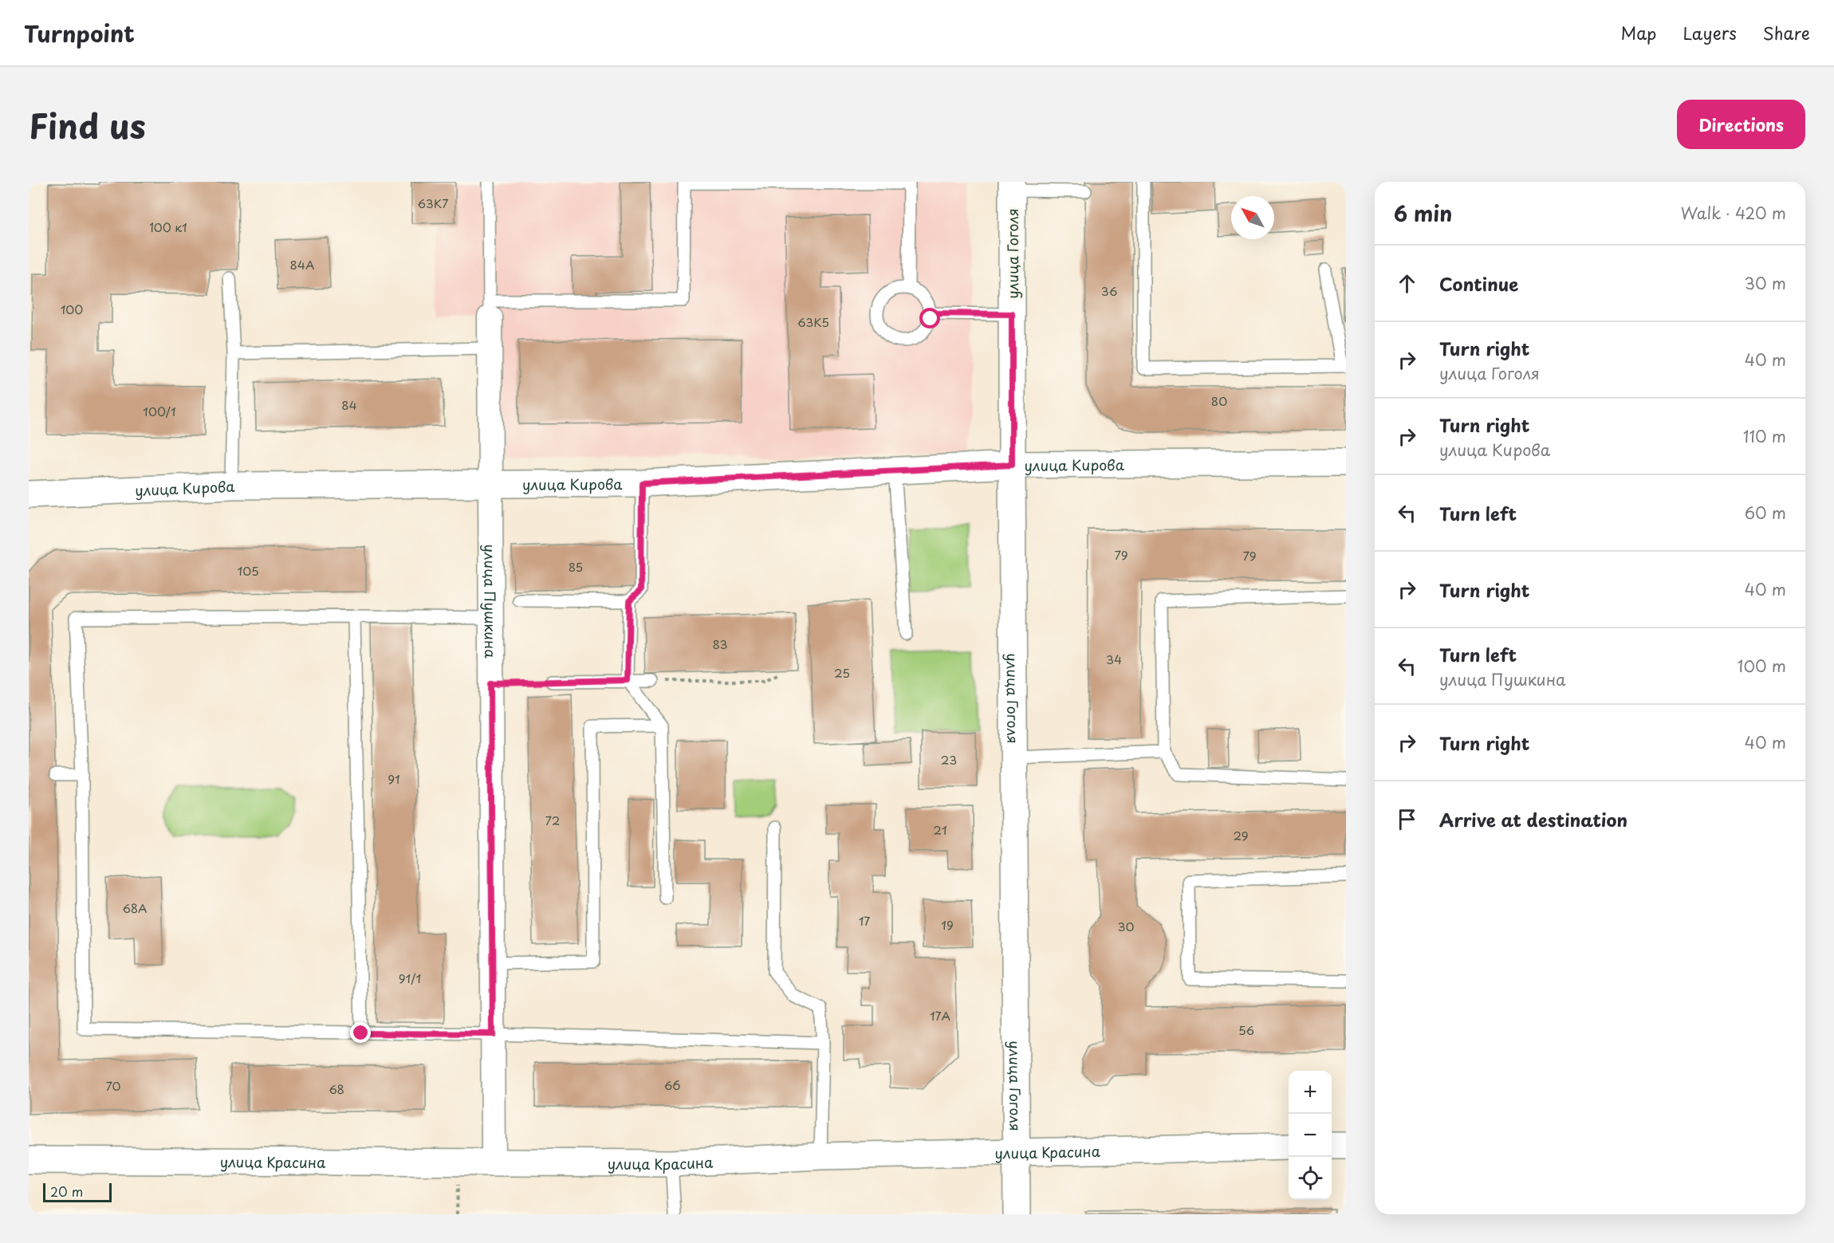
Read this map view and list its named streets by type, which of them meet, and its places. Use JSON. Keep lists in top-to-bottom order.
{
  "streets": {
    "main road": ["улица Гоголя", "улица Кирова", "улица Красина"],
    "street": ["улица Пушкина"]
  },
  "crossings": [
    ["улица Гоголя", "улица Кирова"],
    ["улица Гоголя", "улица Красина"],
    ["улица Кирова", "улица Пушкина"],
    ["улица Пушкина", "улица Красина"]
  ],
  "house_numbers": [
    "63К7",
    "100 к1",
    "84А",
    "36",
    "100",
    "63К5",
    "80",
    "84",
    "100/1",
    "79",
    "79",
    "85",
    "105",
    "83",
    "34",
    "25",
    "23",
    "91",
    "72",
    "21",
    "29",
    "68А",
    "17",
    "19",
    "30",
    "91/1",
    "17А",
    "56",
    "66",
    "70",
    "68"
  ],
  "scale_bar": "20 m",
  "north": "top left",
  "page": {
    "header": "Turnpoint",
    "nav": ["Map", "Layers", "Share"],
    "title": "Find us",
    "buttons": "Directions",
    "heading": ["6 min", "Walk · 420 m"],
    "list": [
      ["Continue", "30 m"],
      ["Turn right", "улица Гоголя", "40 m"],
      ["Turn right", "улица Кирова", "110 m"],
      ["Turn left", "60 m"],
      ["Turn right", "40 m"],
      ["Turn left", "улица Пушкина", "100 m"],
      ["Turn right", "40 m"],
      "Arrive at destination"
    ],
    "map_buttons": ["+", "−"],
    "scale": "20 m"
  }
}
